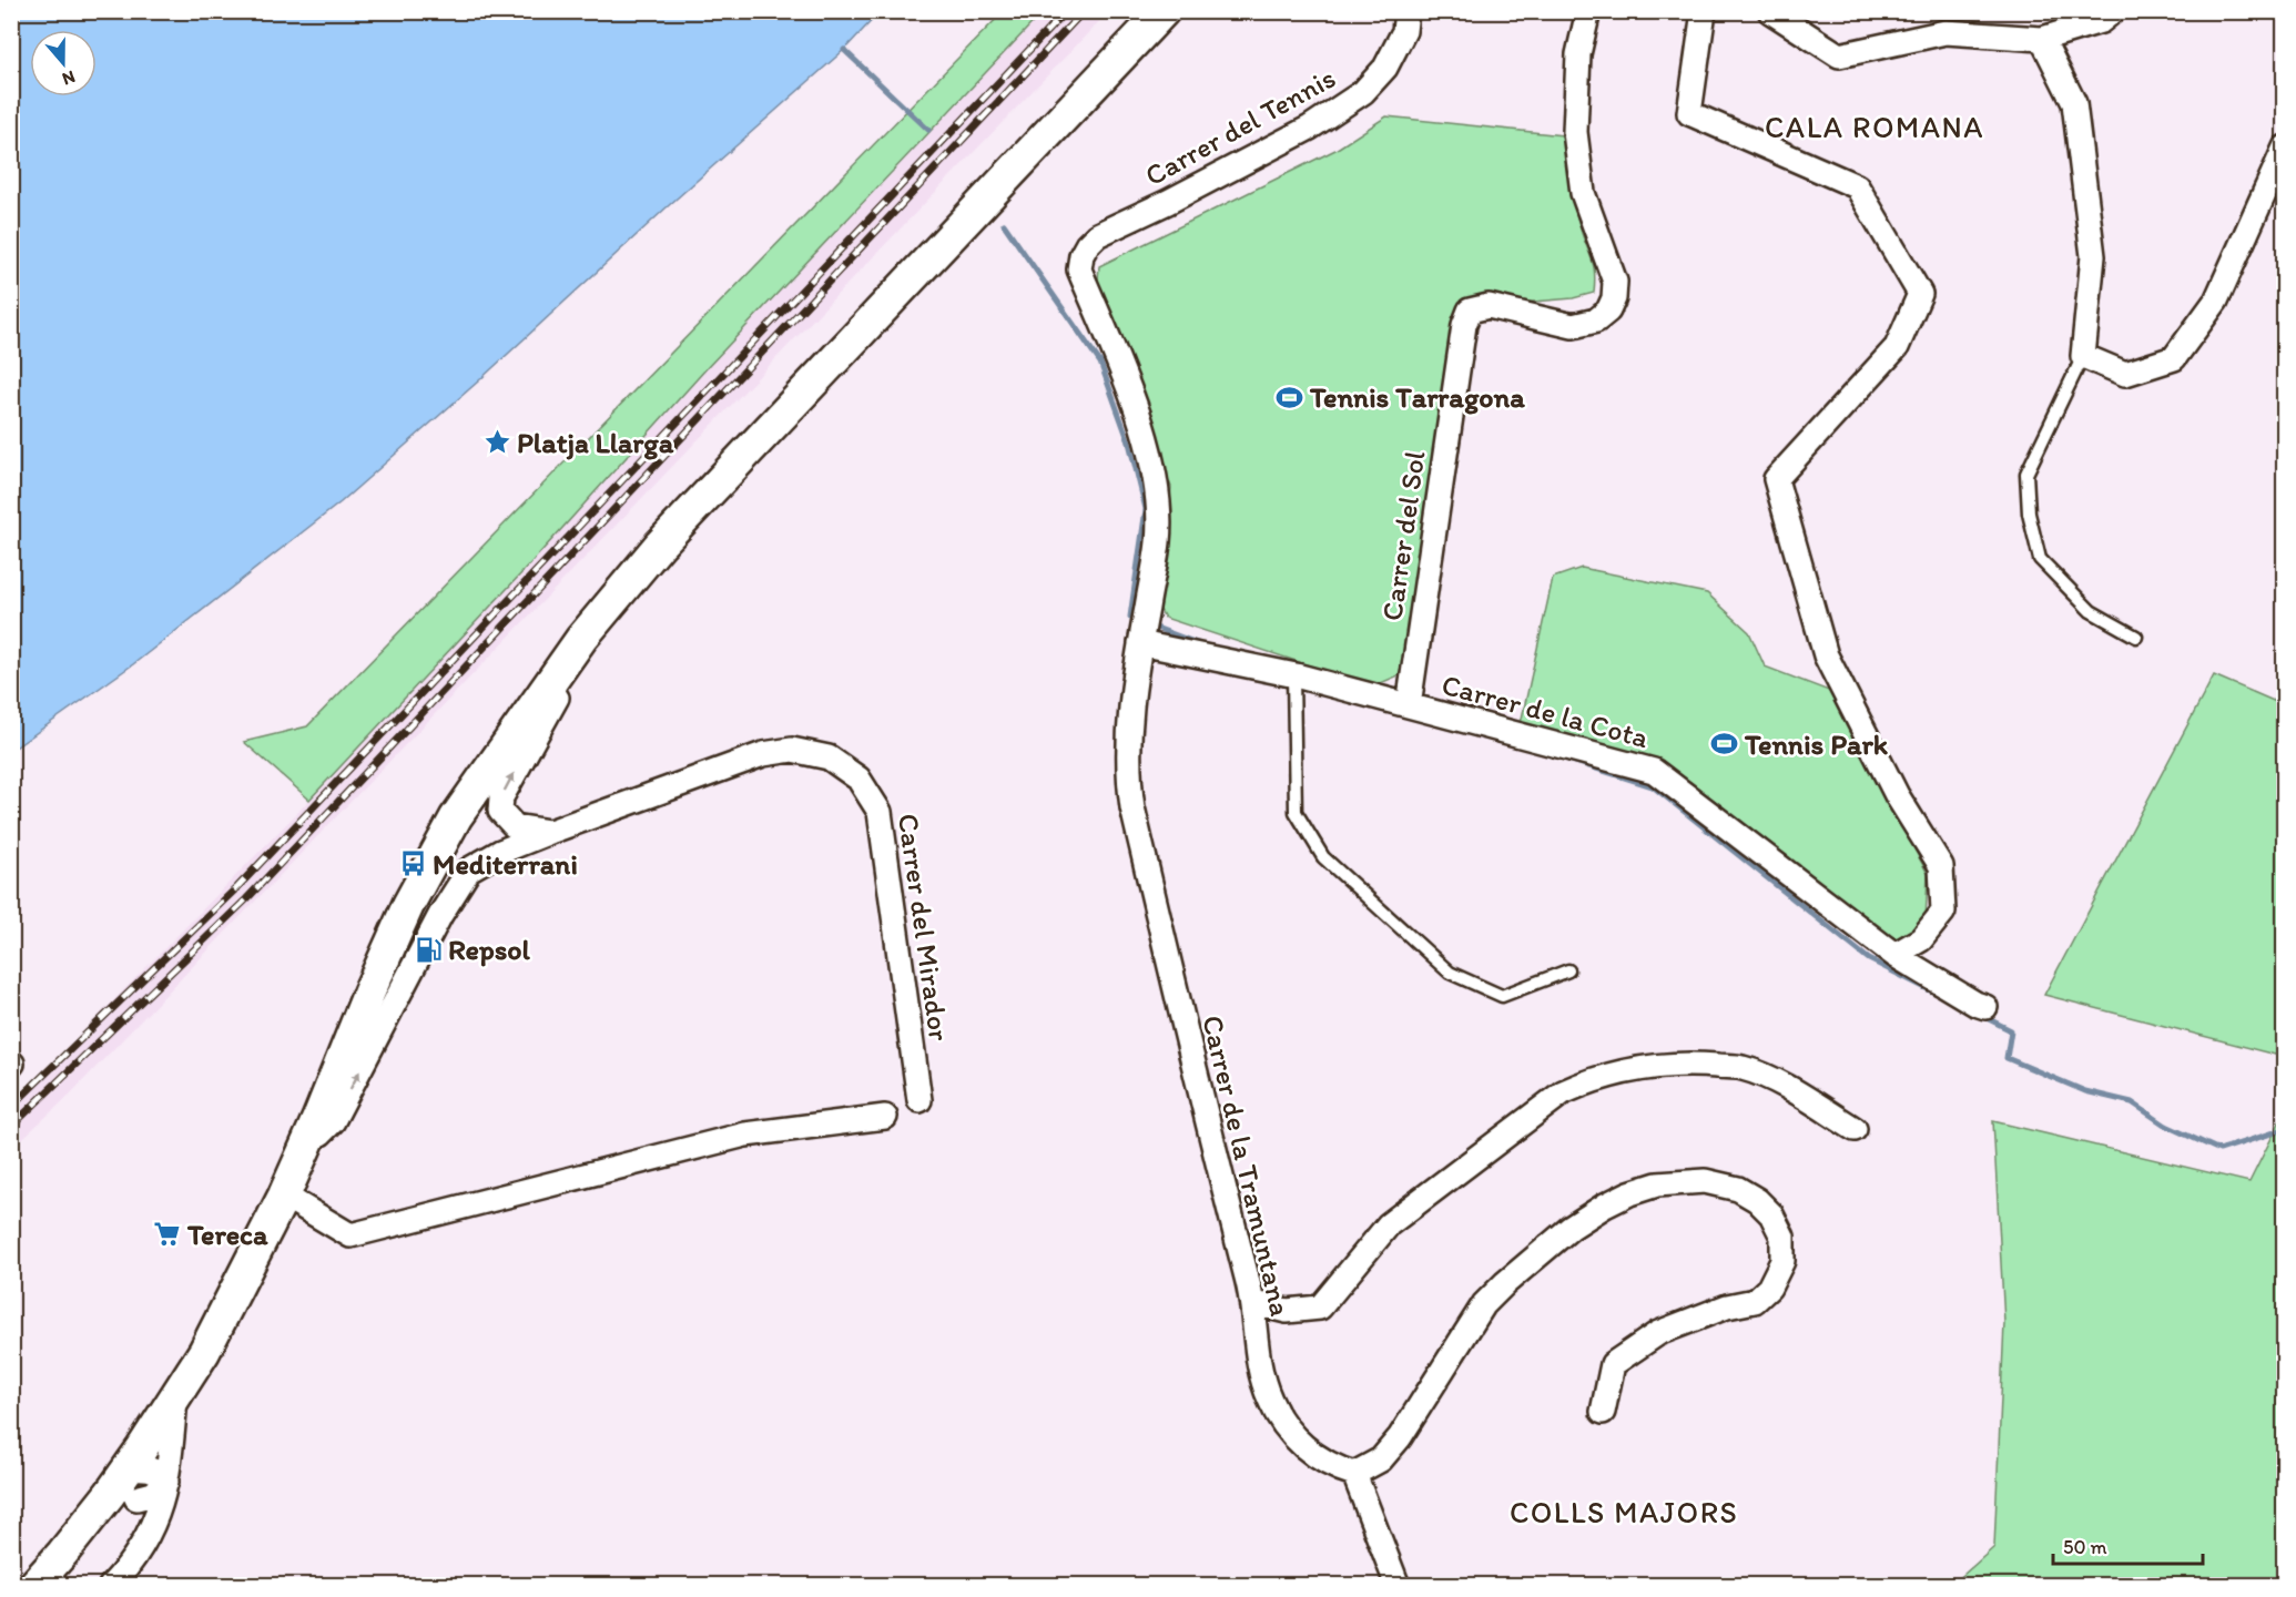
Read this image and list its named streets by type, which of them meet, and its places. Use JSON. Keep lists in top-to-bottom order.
{
  "streets": {
    "street": [
      "Carrer del Tennis",
      "Carrer del Sol",
      "Carrer de la Cota",
      "Carrer del Mirador",
      "Carrer de la Tramuntana"
    ]
  },
  "crossings": [
    ["Carrer del Tennis", "Carrer de la Tramuntana"],
    ["Carrer del Sol", "Carrer de la Cota"],
    ["Carrer de la Cota", "Carrer de la Tramuntana"]
  ],
  "districts": ["CALA ROMANA", "COLLS MAJORS"],
  "places": {
    "sports": ["Tennis Tarragona", "Tennis Park"],
    "place": ["Platja Llarga"],
    "bus stop": ["Mediterrani"],
    "fuel station": ["Repsol"],
    "supermarket": ["Tereca"]
  },
  "scale_bar": "50 m",
  "north": "bottom"
}
